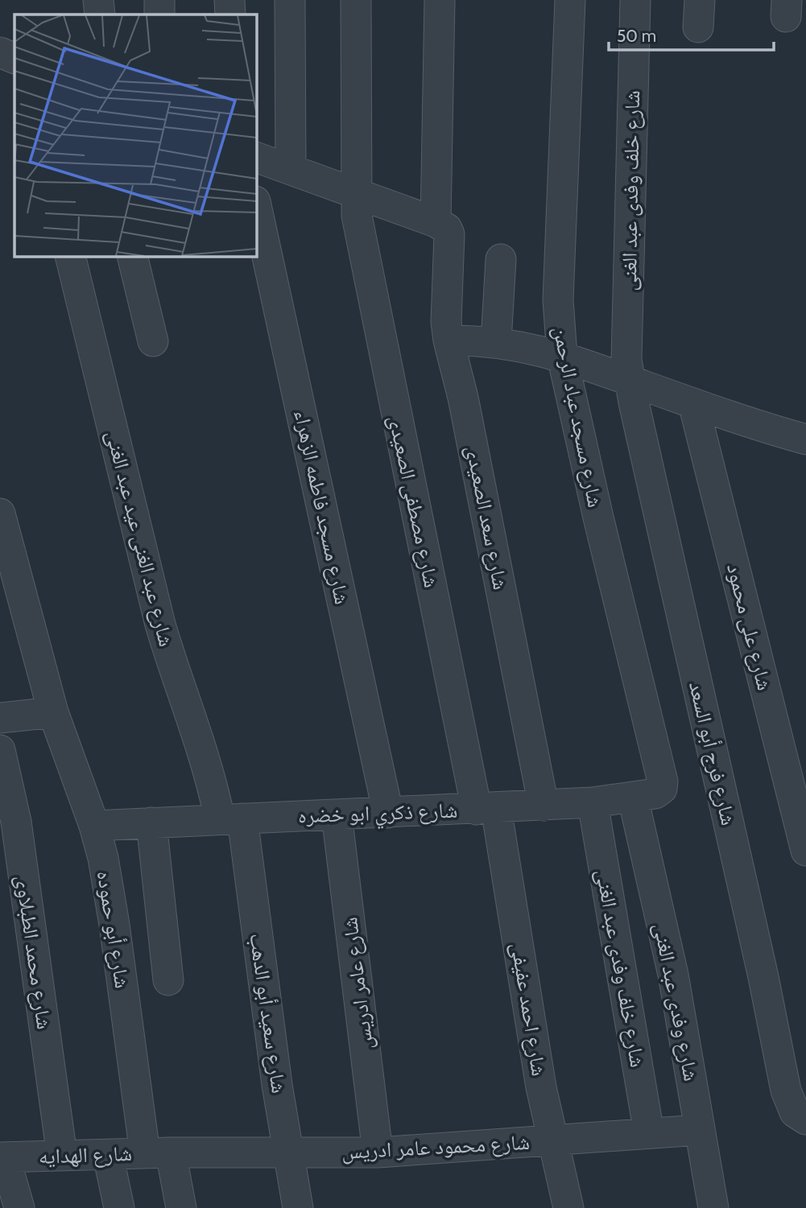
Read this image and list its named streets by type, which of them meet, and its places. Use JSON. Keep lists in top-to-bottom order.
{
  "streets": {
    "street": [
      "شارع خلف وفدى عبد الغنى",
      "شارع مسجد عباد الرحمن",
      "شارع مصطفى الصعيدى",
      "شارع مسجد فاطمه الزهراء",
      "شارع سعد الصعيدى",
      "شارع عبد الغنى عيد عبد الغنى",
      "شارع على محمود",
      "شارع فرج أبو السعد",
      "شارع ذكري ابو خضره",
      "شارع أبو حموده",
      "شارع محمد الطبلاوى",
      "شارع عامر ادريس",
      "شارع وفدى عبد الغنى",
      "شارع احمد عفيفى",
      "شارع سعيد أبو الدهب",
      "شارع محمود عامر ادريس",
      "شارع الهدايه"
    ]
  },
  "crossings": [
    ["شارع خلف وفدى عبد الغنى", "شارع فرج أبو السعد"],
    ["شارع خلف وفدى عبد الغنى", "شارع ذكري ابو خضره"],
    ["شارع خلف وفدى عبد الغنى", "شارع محمود عامر ادريس"],
    ["شارع مسجد عباد الرحمن", "شارع ذكري ابو خضره"],
    ["شارع مسجد عباد الرحمن", "شارع وفدى عبد الغنى"],
    ["شارع مصطفى الصعيدى", "شارع ذكري ابو خضره"],
    ["شارع مصطفى الصعيدى", "شارع احمد عفيفى"],
    ["شارع مسجد فاطمه الزهراء", "شارع ذكري ابو خضره"],
    ["شارع سعد الصعيدى", "شارع ذكري ابو خضره"],
    ["شارع عبد الغنى عيد عبد الغنى", "شارع ذكري ابو خضره"],
    ["شارع عبد الغنى عيد عبد الغنى", "شارع سعيد أبو الدهب"],
    ["شارع ذكري ابو خضره", "شارع أبو حموده"],
    ["شارع ذكري ابو خضره", "شارع عامر ادريس"],
    ["شارع ذكري ابو خضره", "شارع وفدى عبد الغنى"],
    ["شارع ذكري ابو خضره", "شارع احمد عفيفى"],
    ["شارع ذكري ابو خضره", "شارع سعيد أبو الدهب"],
    ["شارع أبو حموده", "شارع محمود عامر ادريس"],
    ["شارع أبو حموده", "شارع الهدايه"],
    ["شارع محمد الطبلاوى", "شارع الهدايه"],
    ["شارع عامر ادريس", "شارع محمود عامر ادريس"],
    ["شارع وفدى عبد الغنى", "شارع محمود عامر ادريس"],
    ["شارع احمد عفيفى", "شارع محمود عامر ادريس"],
    ["شارع سعيد أبو الدهب", "شارع محمود عامر ادريس"],
    ["شارع محمود عامر ادريس", "شارع الهدايه"]
  ],
  "scale_bar": "50 m"
}
